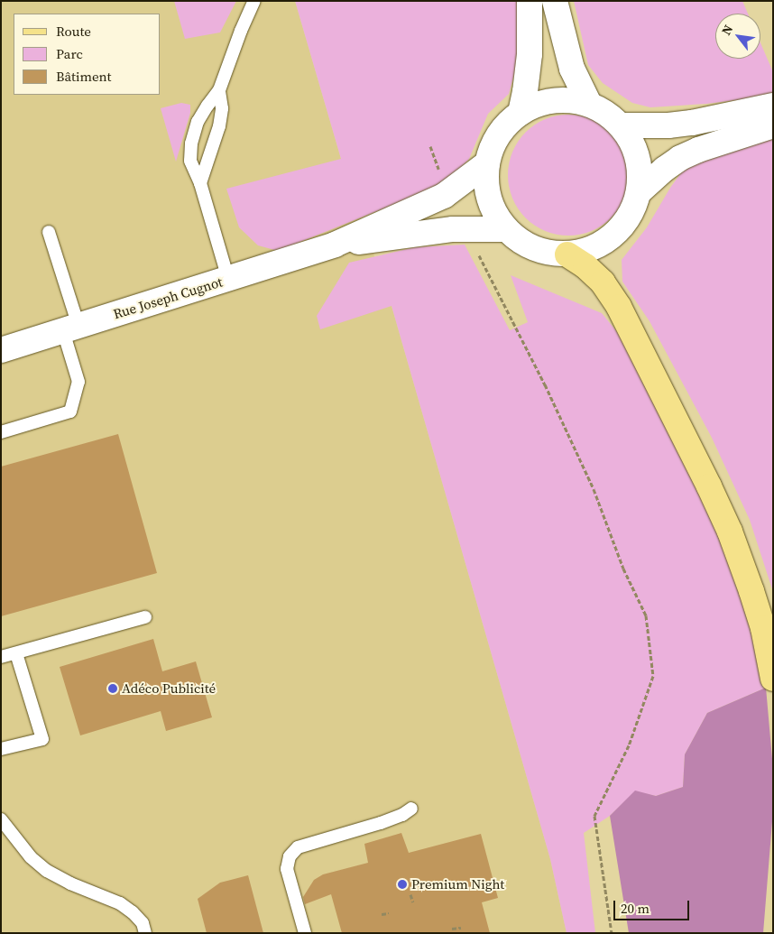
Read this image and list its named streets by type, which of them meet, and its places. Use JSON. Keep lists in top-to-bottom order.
{
  "streets": {
    "main road": ["Rue Joseph Cugnot"]
  },
  "places": ["Adéco Publicité", "Premium Night"],
  "legend": ["Route", "Parc", "Bâtiment"],
  "scale_bar": "20 m",
  "north": "top left"
}
